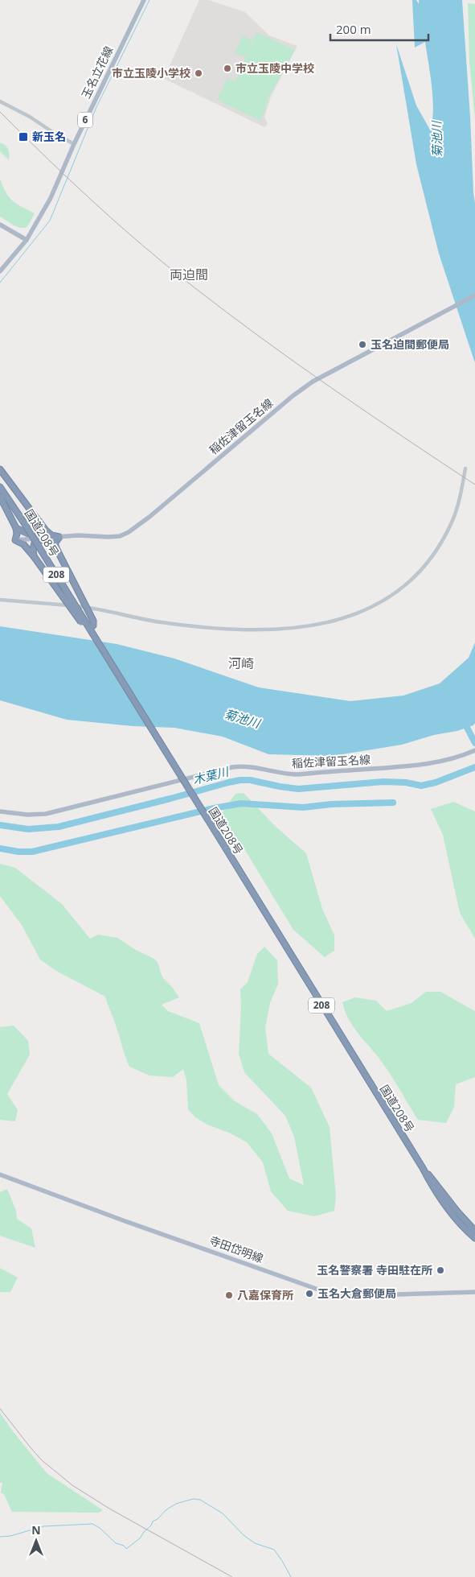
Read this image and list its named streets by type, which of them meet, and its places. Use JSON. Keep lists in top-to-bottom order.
{
  "streets": {
    "highway": ["国道208号", "208"],
    "main road": [
      "玉名立花線",
      "6",
      "稲佐津留玉名線",
      "寺田岱明線"
    ]
  },
  "districts": ["両迫間", "河崎"],
  "water": ["菊池川", "木葉川"],
  "places": {
    "other": [
      "市立玉陵中学校",
      "市立玉陵小学校",
      "玉名迫間郵便局",
      "玉名警察署 寺田駐在所",
      "玉名大倉郵便局",
      "八嘉保育所"
    ],
    "transit": ["新玉名"]
  },
  "scale_bar": "200 m",
  "north": "top"
}
